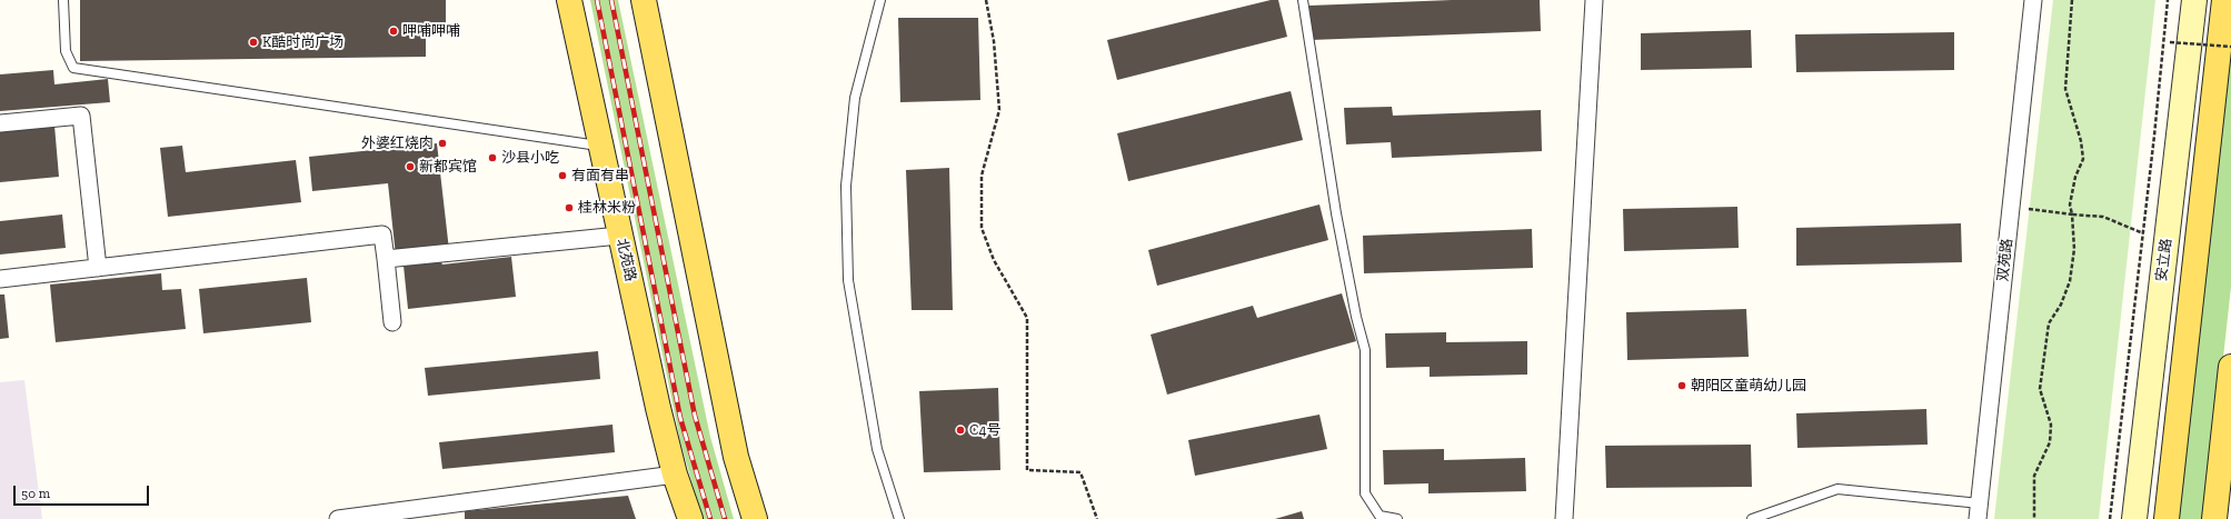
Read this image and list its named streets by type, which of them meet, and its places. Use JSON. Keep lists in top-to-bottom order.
{
  "streets": {
    "main road": ["北苑路"],
    "street": ["双苑路", "安立路"]
  },
  "places": [
    "呷哺呷哺",
    "K酷时尚广场",
    "外婆红烧肉",
    "沙县小吃",
    "新都宾馆",
    "有面有串",
    "桂林米粉",
    "朝阳区童萌幼儿园",
    "C4号"
  ],
  "scale_bar": "50 m"
}
